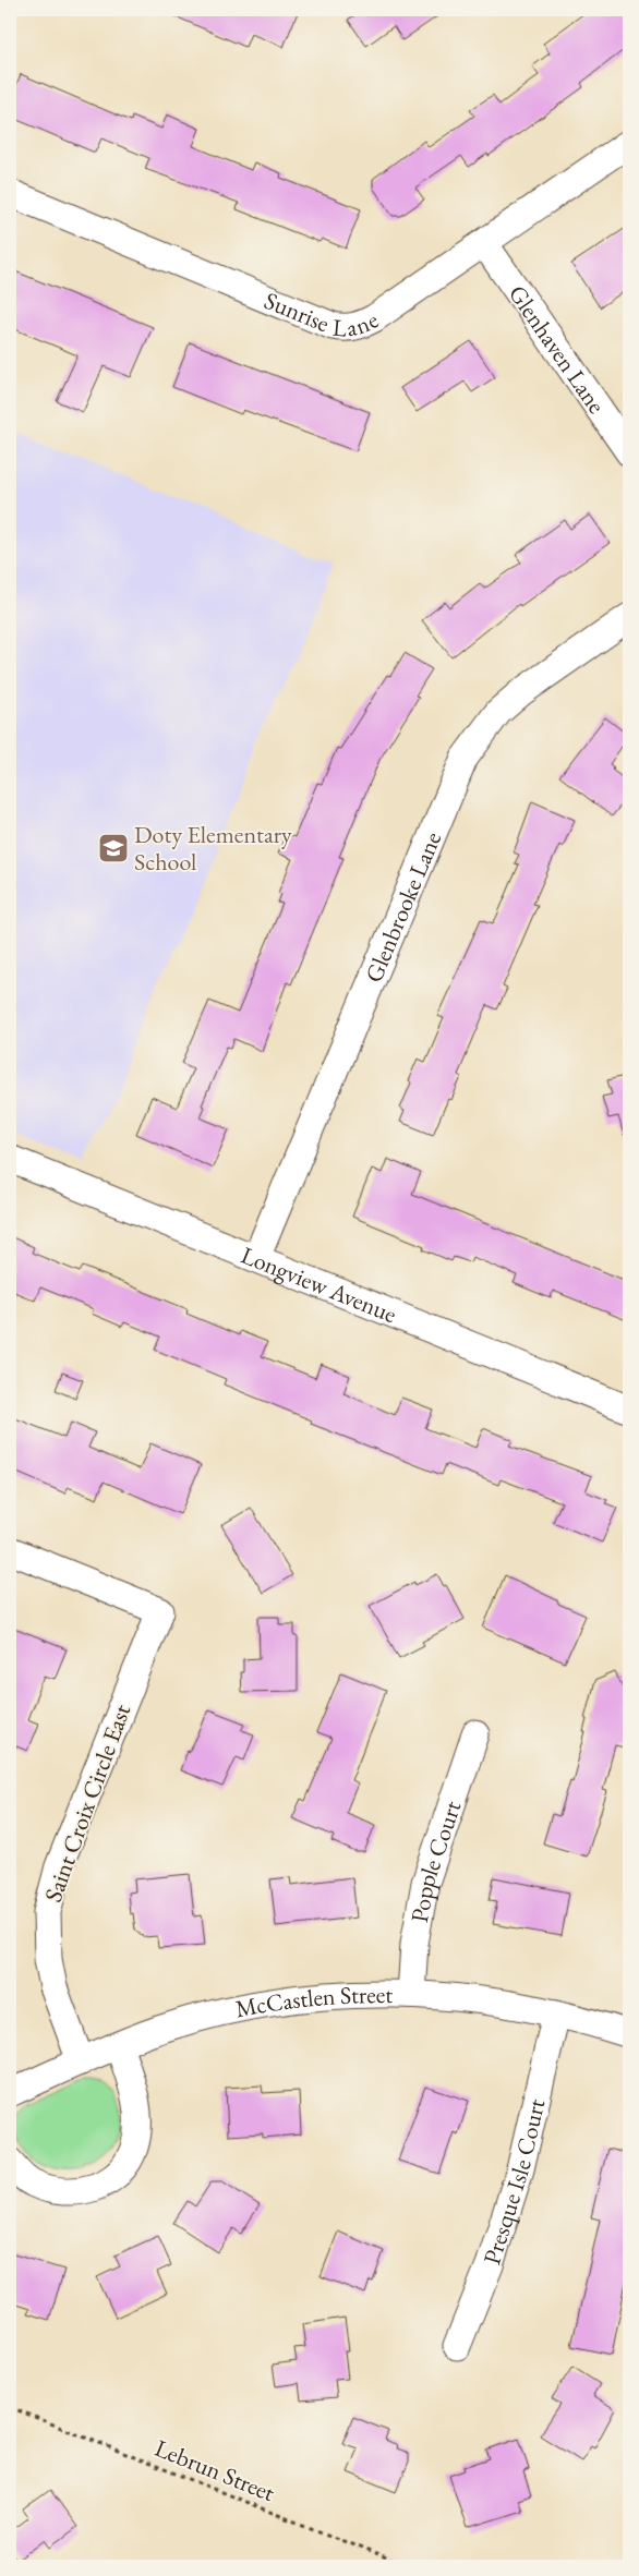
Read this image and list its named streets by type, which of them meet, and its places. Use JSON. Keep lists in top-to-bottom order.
{
  "streets": {
    "street": [
      "Sunrise Lane",
      "Glenhaven Lane",
      "Glenbrooke Lane",
      "Longview Avenue",
      "Saint Croix Circle East",
      "Popple Court",
      "McCastlen Street",
      "Presque Isle Court"
    ],
    "path": ["Lebrun Street"]
  },
  "crossings": [
    ["Sunrise Lane", "Glenhaven Lane"],
    ["Glenbrooke Lane", "Longview Avenue"],
    ["Saint Croix Circle East", "McCastlen Street"],
    ["Popple Court", "McCastlen Street"],
    ["McCastlen Street", "Presque Isle Court"]
  ],
  "places": {
    "school or university": ["Doty Elementary School"]
  }
}
